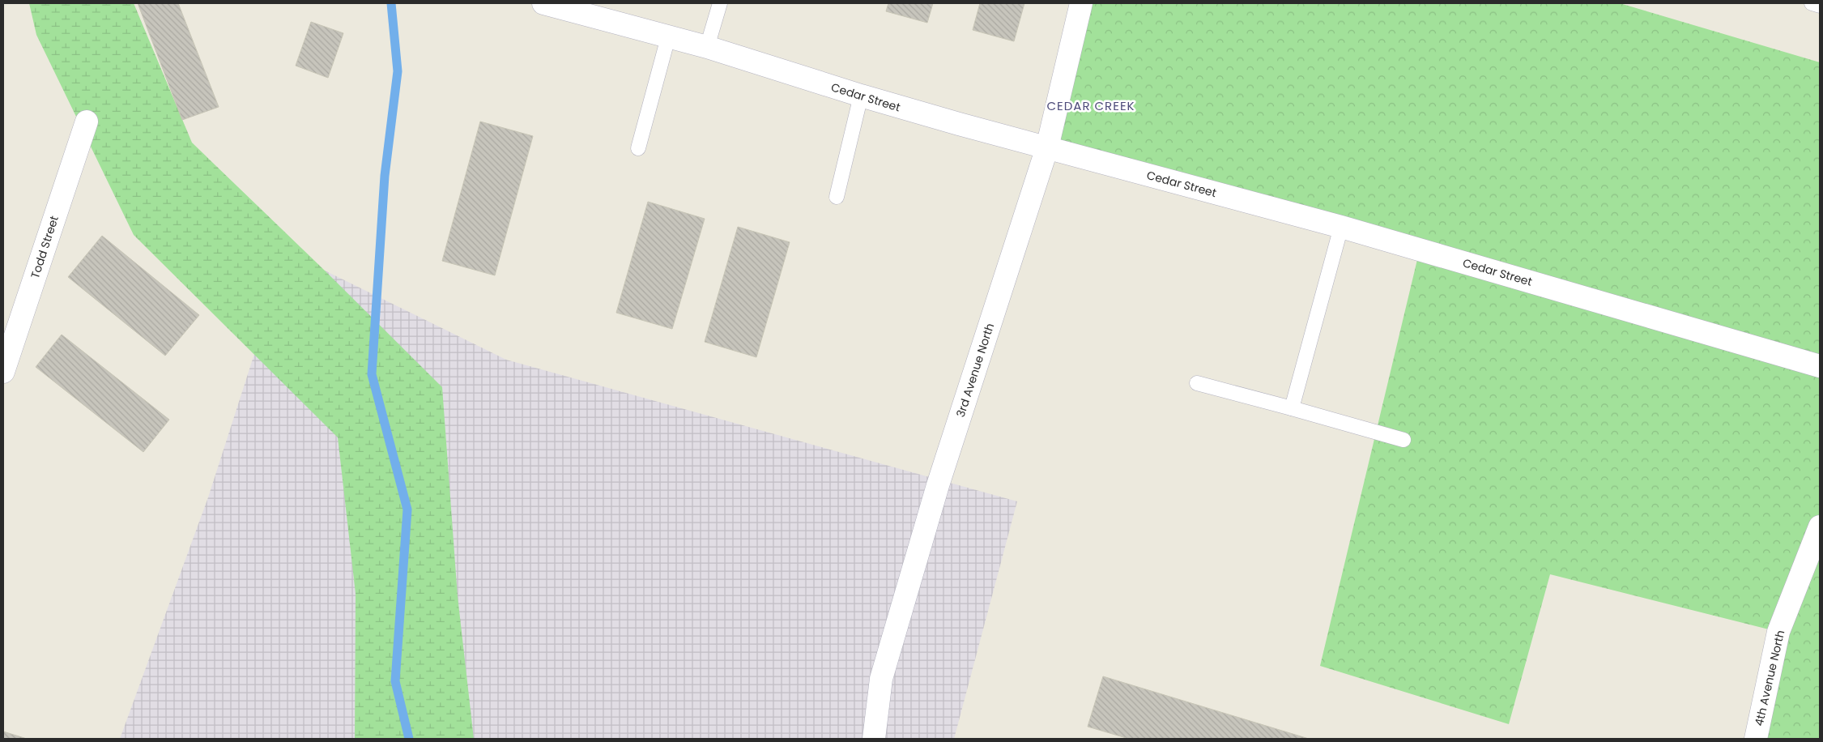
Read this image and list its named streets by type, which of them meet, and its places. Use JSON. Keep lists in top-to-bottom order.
{
  "streets": {
    "street": [
      "Cedar Street",
      "Todd Street",
      "3rd Avenue North",
      "4th Avenue North"
    ]
  },
  "crossings": [
    ["Cedar Street", "3rd Avenue North"]
  ],
  "districts": ["CEDAR CREEK"]
}
